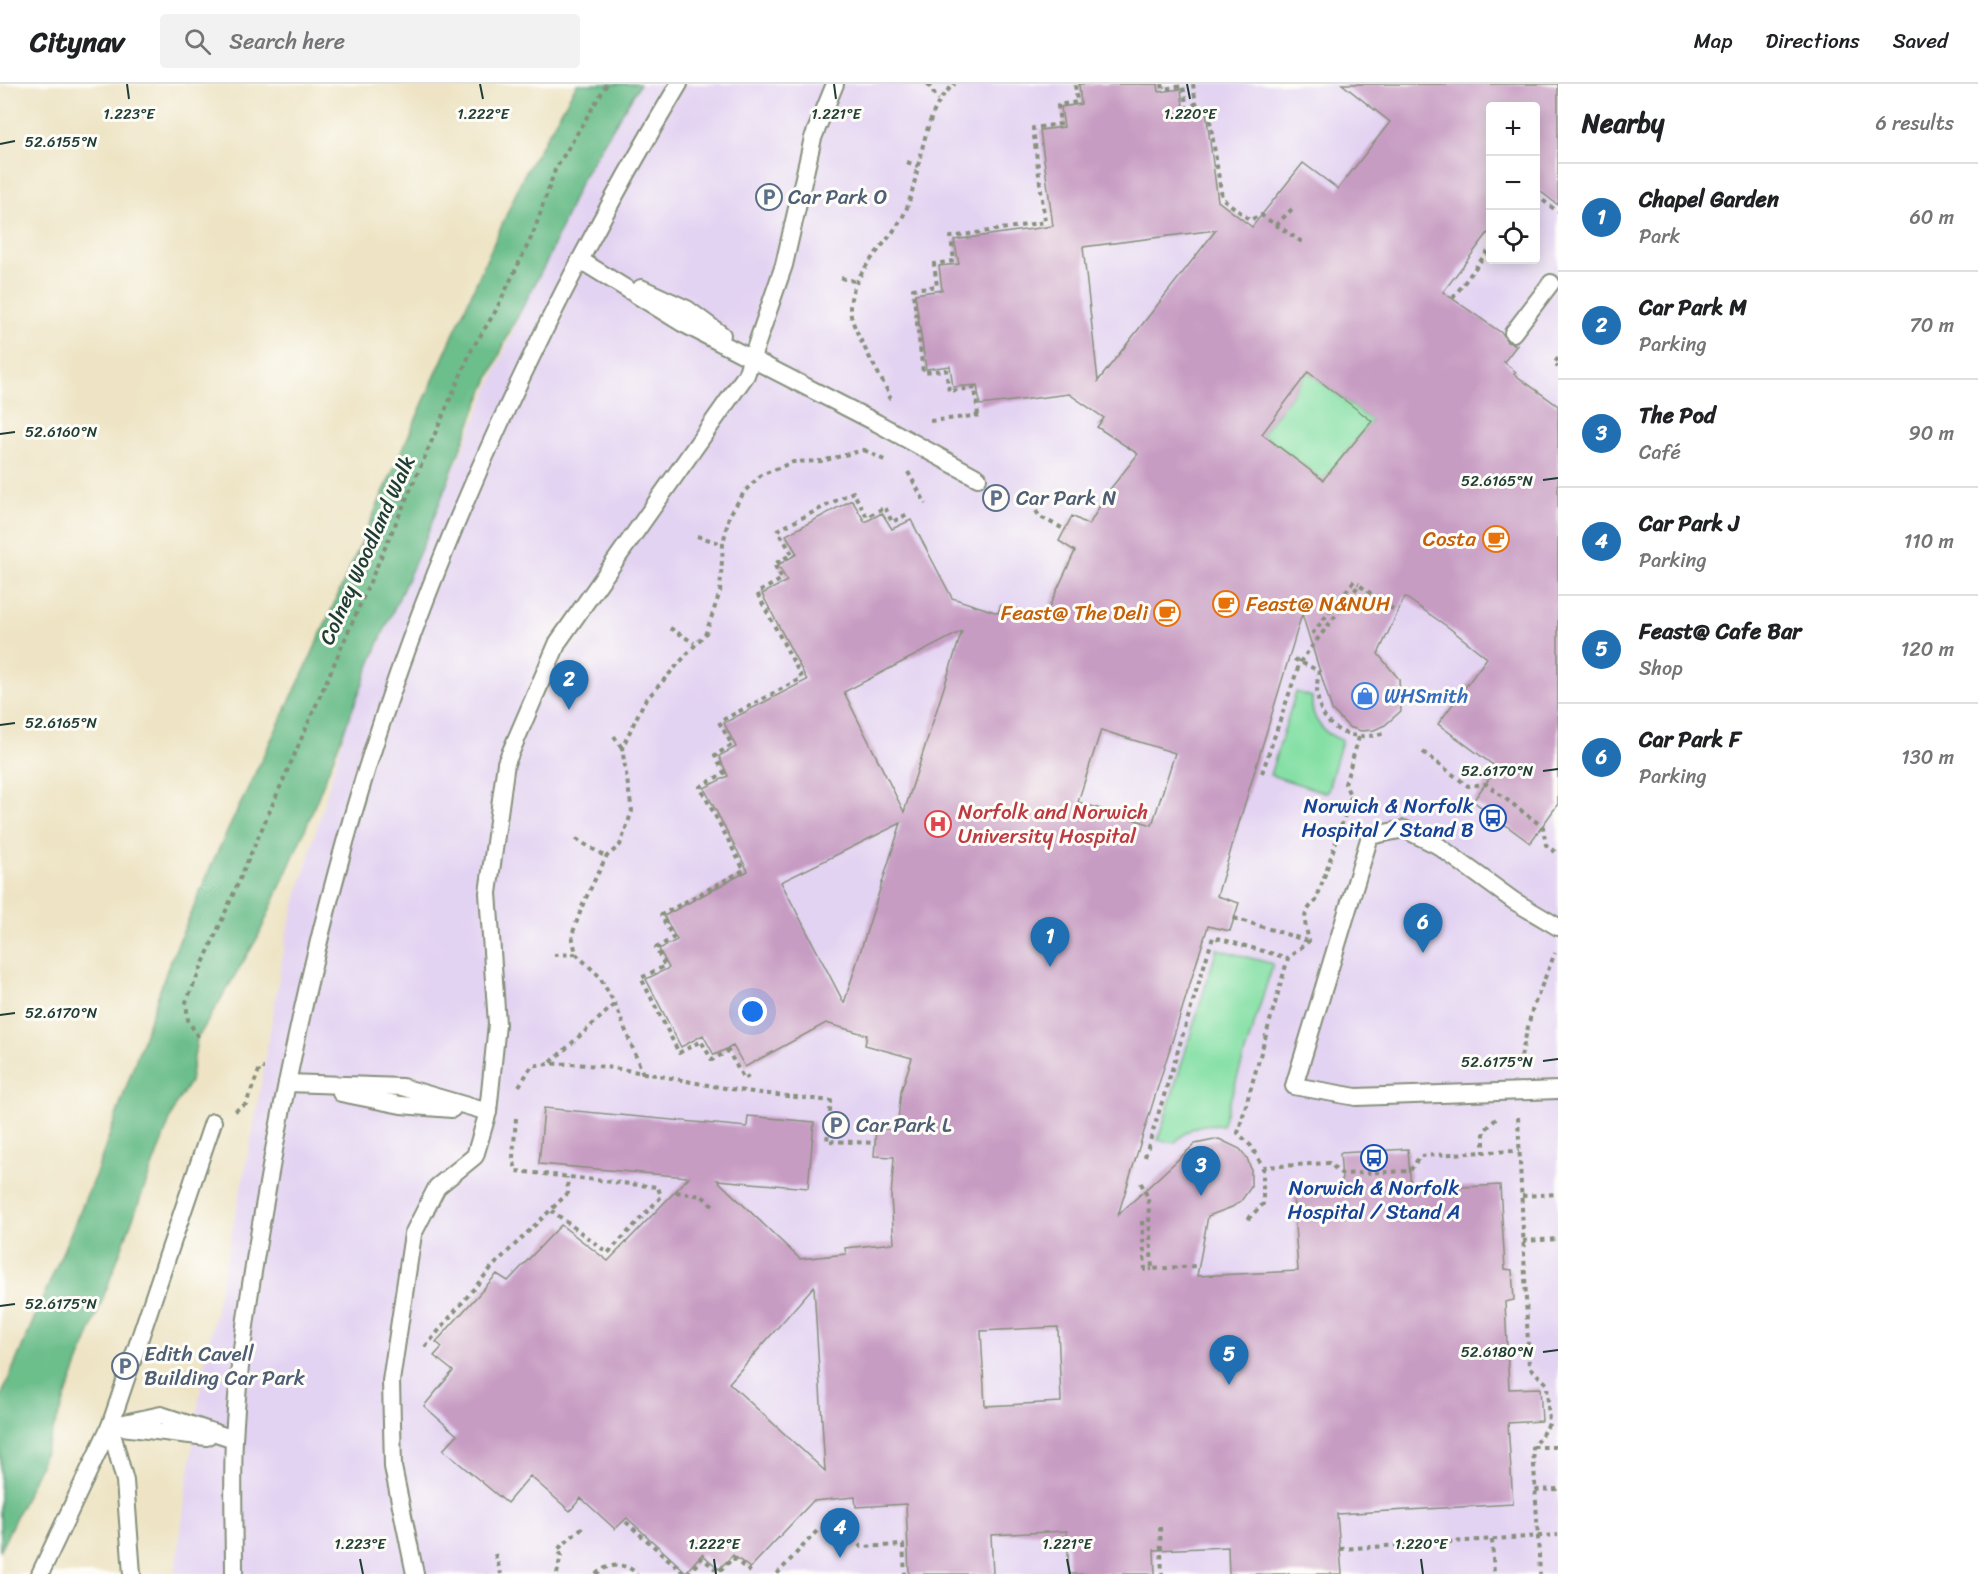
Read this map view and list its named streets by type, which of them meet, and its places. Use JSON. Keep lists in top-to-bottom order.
{
  "streets": {
    "path": ["Colney Woodland Walk"]
  },
  "places": {
    "parking": [
      "Car Park O",
      "Car Park N",
      "Car Park L",
      "Edith Cavell Building Car Park"
    ],
    "cafe": ["Costa", "Feast@ N&NUH", "Feast@ The Deli"],
    "shop": ["WHSmith"],
    "bus stop": ["Norwich & Norfolk Hospital / Stand B", "Norwich & Norfolk Hospital / Stand A"],
    "hospital": ["Norfolk and Norwich University Hospital"]
  },
  "page": {
    "header": "Citynav",
    "search": "Search here",
    "nav": ["Map", "Directions", "Saved"],
    "heading": ["Nearby", "6 results"],
    "map_buttons": ["+", "−"],
    "list": [
      {
        "mark": "1",
        "name": "Chapel Garden",
        "note": "Park",
        "value": "60 m"
      },
      {
        "mark": "2",
        "name": "Car Park M",
        "note": "Parking",
        "value": "70 m"
      },
      {
        "mark": "3",
        "name": "The Pod",
        "note": "Café",
        "value": "90 m"
      },
      {
        "mark": "4",
        "name": "Car Park J",
        "note": "Parking",
        "value": "110 m"
      },
      {
        "mark": "5",
        "name": "Feast@ Cafe Bar",
        "note": "Shop",
        "value": "120 m"
      },
      {
        "mark": "6",
        "name": "Car Park F",
        "note": "Parking",
        "value": "130 m"
      }
    ],
    "pins": [
      "2",
      "6",
      "1",
      "3",
      "5",
      "4"
    ]
  },
  "coordinates": [
    "1.223°E",
    "1.222°E",
    "1.221°E",
    "1.220°E",
    "52.6155°N",
    "52.6160°N",
    "52.6165°N",
    "52.6170°N",
    "52.6175°N",
    "52.6180°N"
  ]
}
